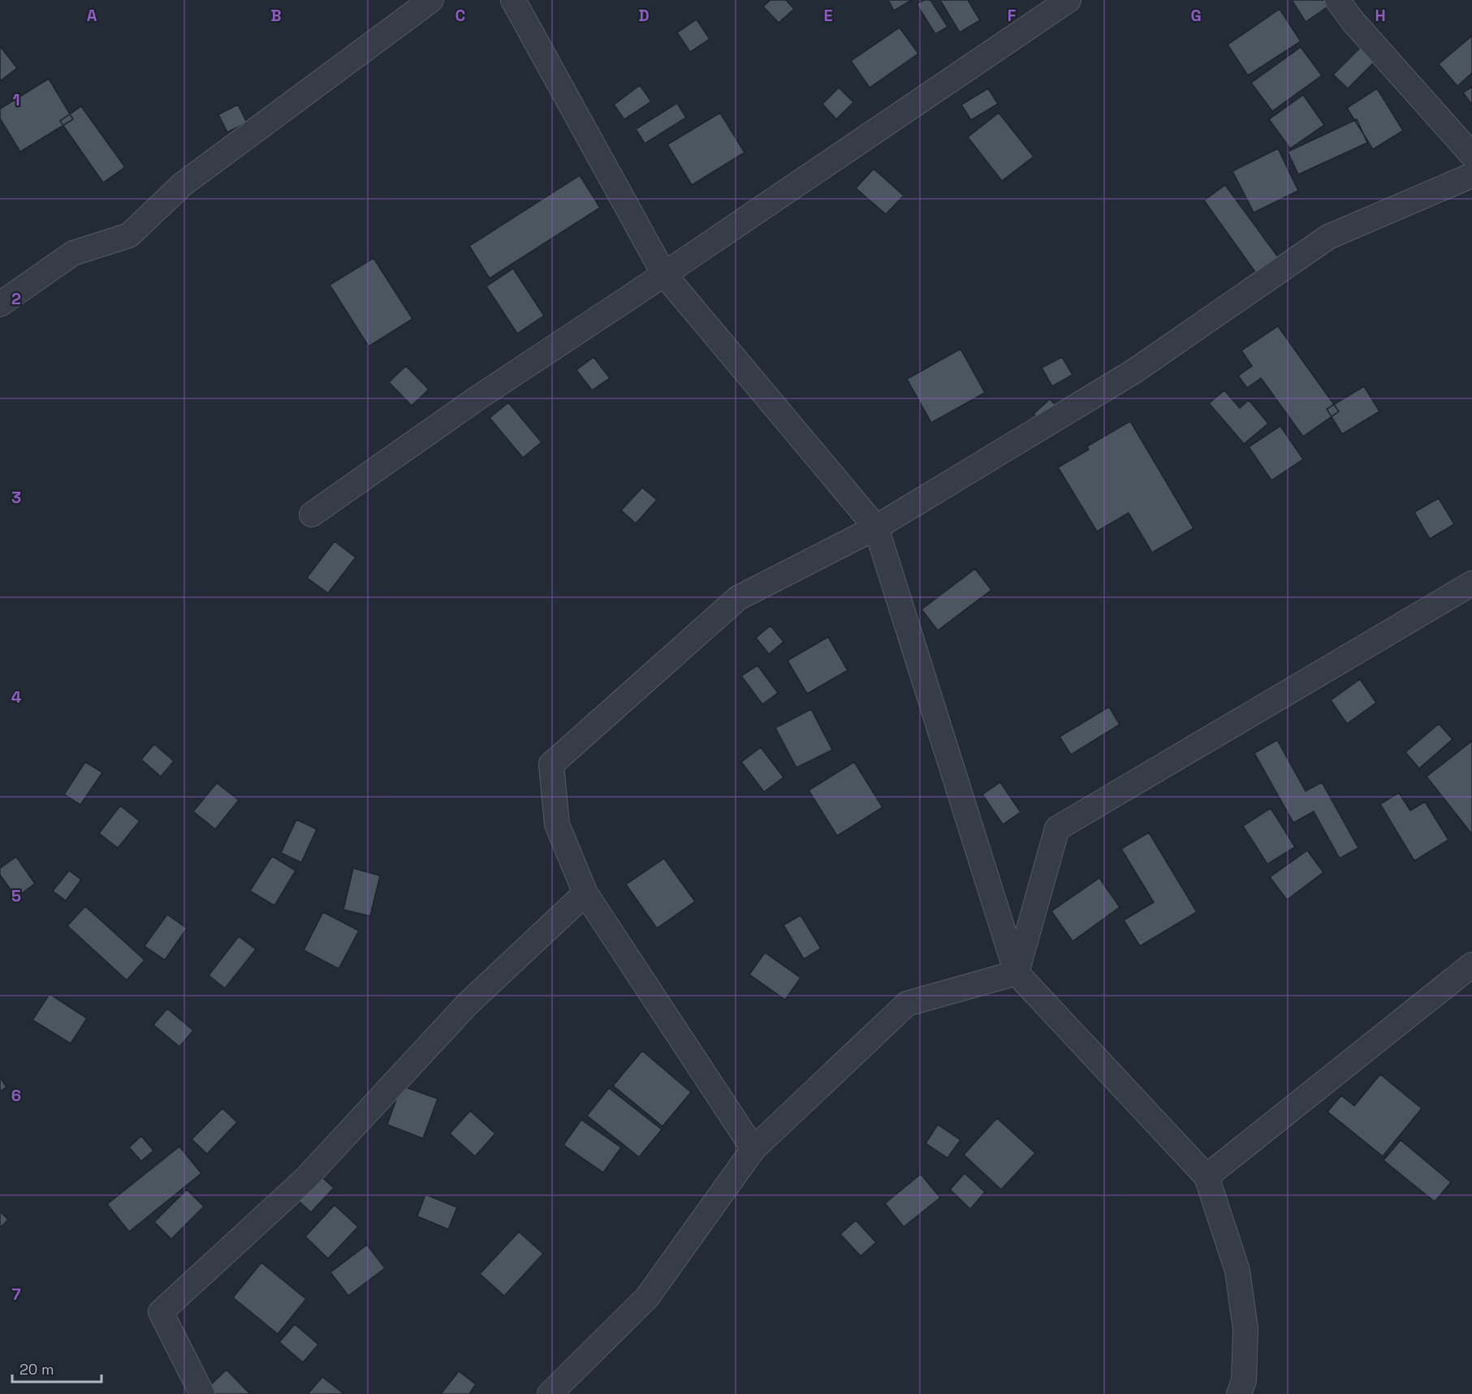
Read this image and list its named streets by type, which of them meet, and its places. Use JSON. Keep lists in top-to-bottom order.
{
  "scale_bar": "20 m",
  "grid": {
    "columns": [
      "A",
      "B",
      "C",
      "D",
      "E",
      "F",
      "G",
      "H"
    ],
    "rows": [
      "1",
      "2",
      "3",
      "4",
      "5",
      "6",
      "7"
    ]
  }
}
